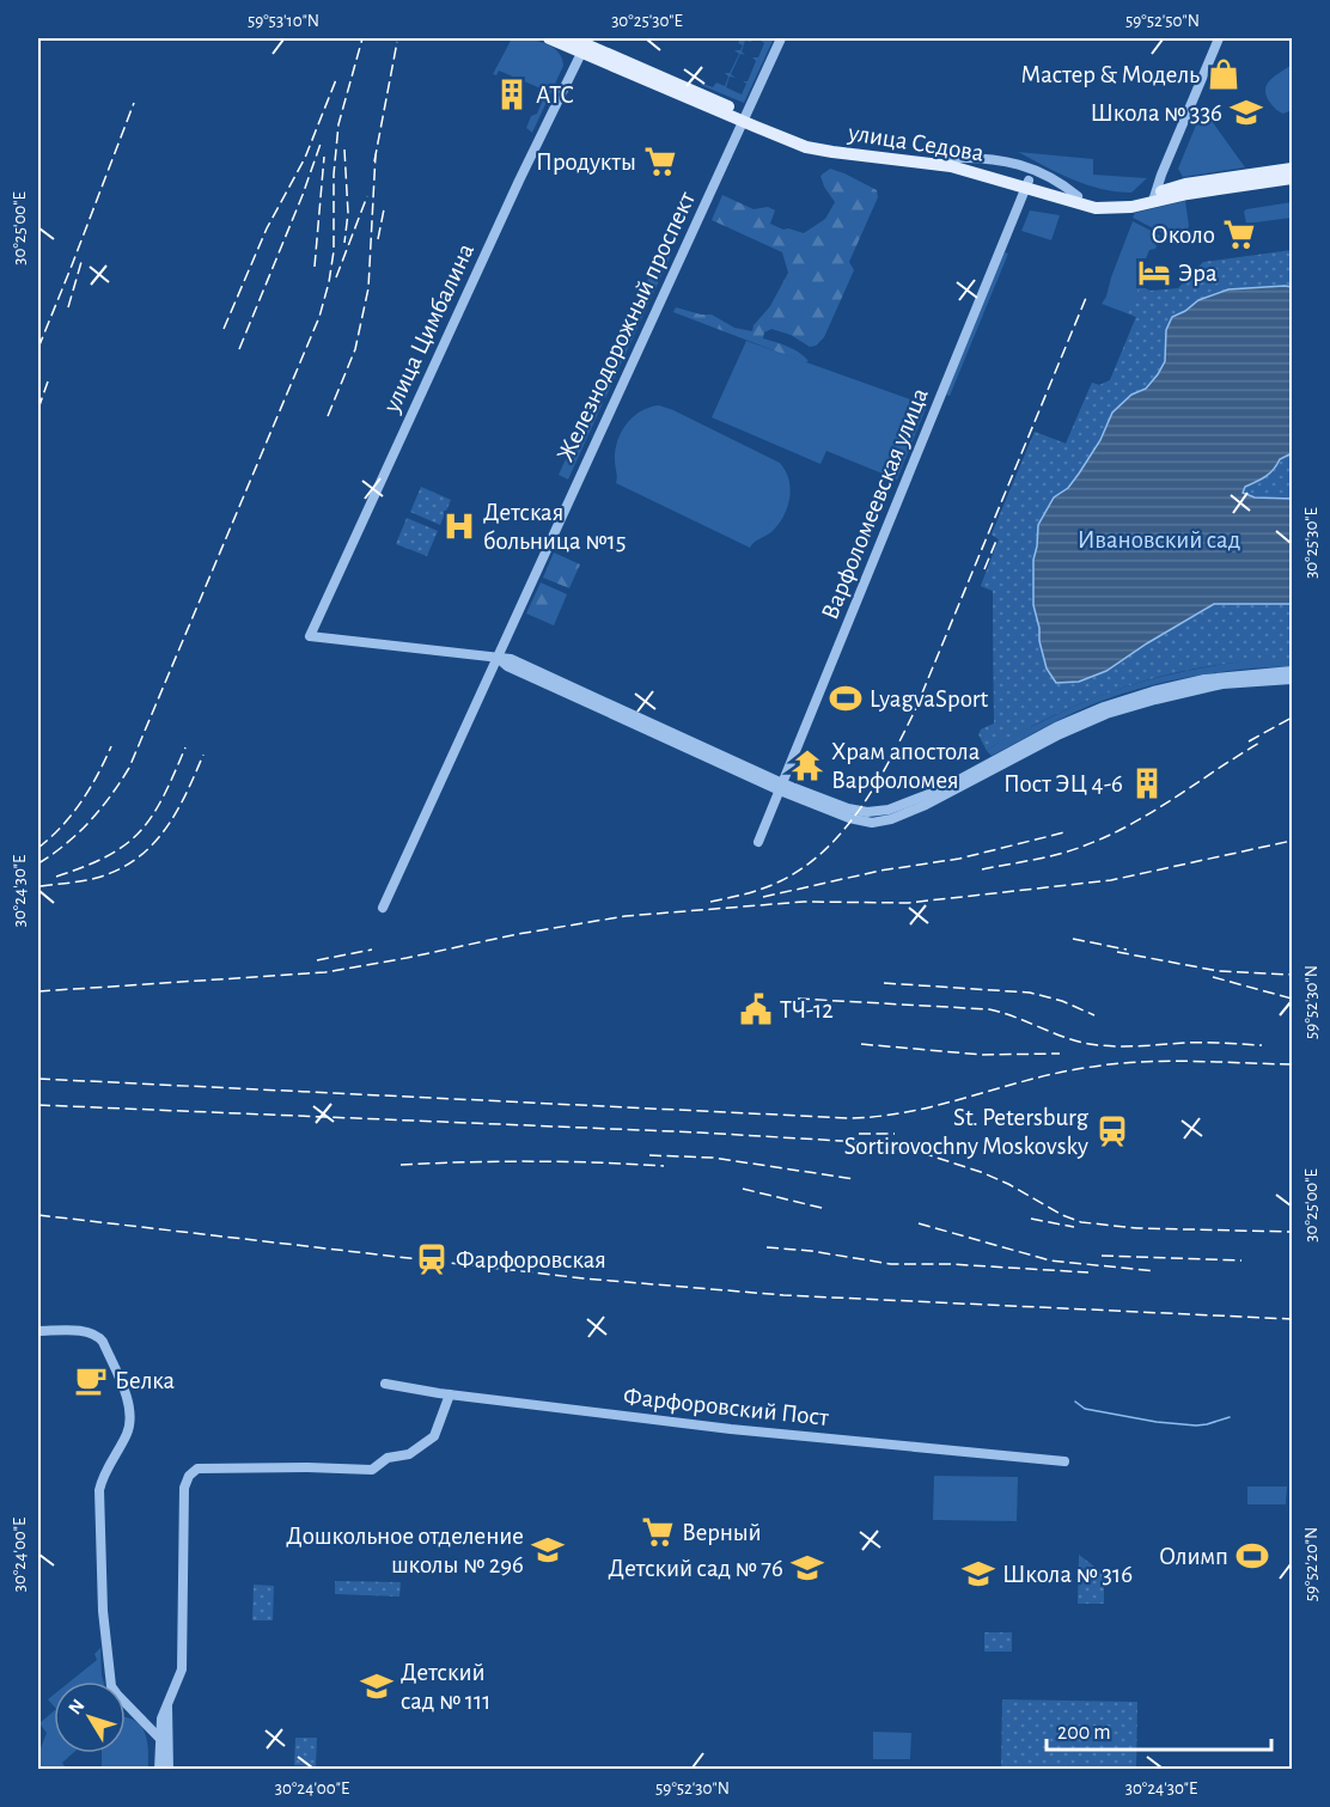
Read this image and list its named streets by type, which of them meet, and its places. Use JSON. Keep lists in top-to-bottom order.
{
  "streets": {
    "main road": ["улица Седова"],
    "street": [
      "Железнодорожный проспект",
      "улица Цимбалина",
      "Варфоломеевская улица",
      "Фарфоровский Пост"
    ]
  },
  "crossings": [
    ["улица Седова", "Железнодорожный проспект"],
    ["улица Седова", "улица Цимбалина"],
    ["улица Седова", "Варфоломеевская улица"],
    ["Железнодорожный проспект", "улица Цимбалина"]
  ],
  "parks": ["Ивановский сад"],
  "places": {
    "shop": ["Мастер & Модель"],
    "building": ["АТС", "Пост ЭЦ 4-6"],
    "school or university": [
      "Школа № 336",
      "Дошкольное отделение школы № 296",
      "Детский сад № 76",
      "Школа № 316",
      "Детский сад № 111"
    ],
    "supermarket": ["Продукты", "Около", "Верный"],
    "hotel": ["Эра"],
    "hospital": ["Детская больница №15"],
    "sports": ["LyagvaSport", "Олимп"],
    "temple": ["Храм апостола Варфоломея"],
    "public building": ["ТЧ-12"],
    "station": ["St. Petersburg Sortirovochny Moskovsky", "Фарфоровская"],
    "cafe": ["Белка"]
  },
  "scale_bar": "200 m",
  "north": "top left",
  "coordinates": [
    "59°53'10\"N",
    "30°25'30\"E",
    "59°52'50\"N",
    "30°25'00\"E",
    "30°24'30\"E",
    "59°52'30\"N",
    "30°24'00\"E",
    "59°52'20\"N"
  ]
}
